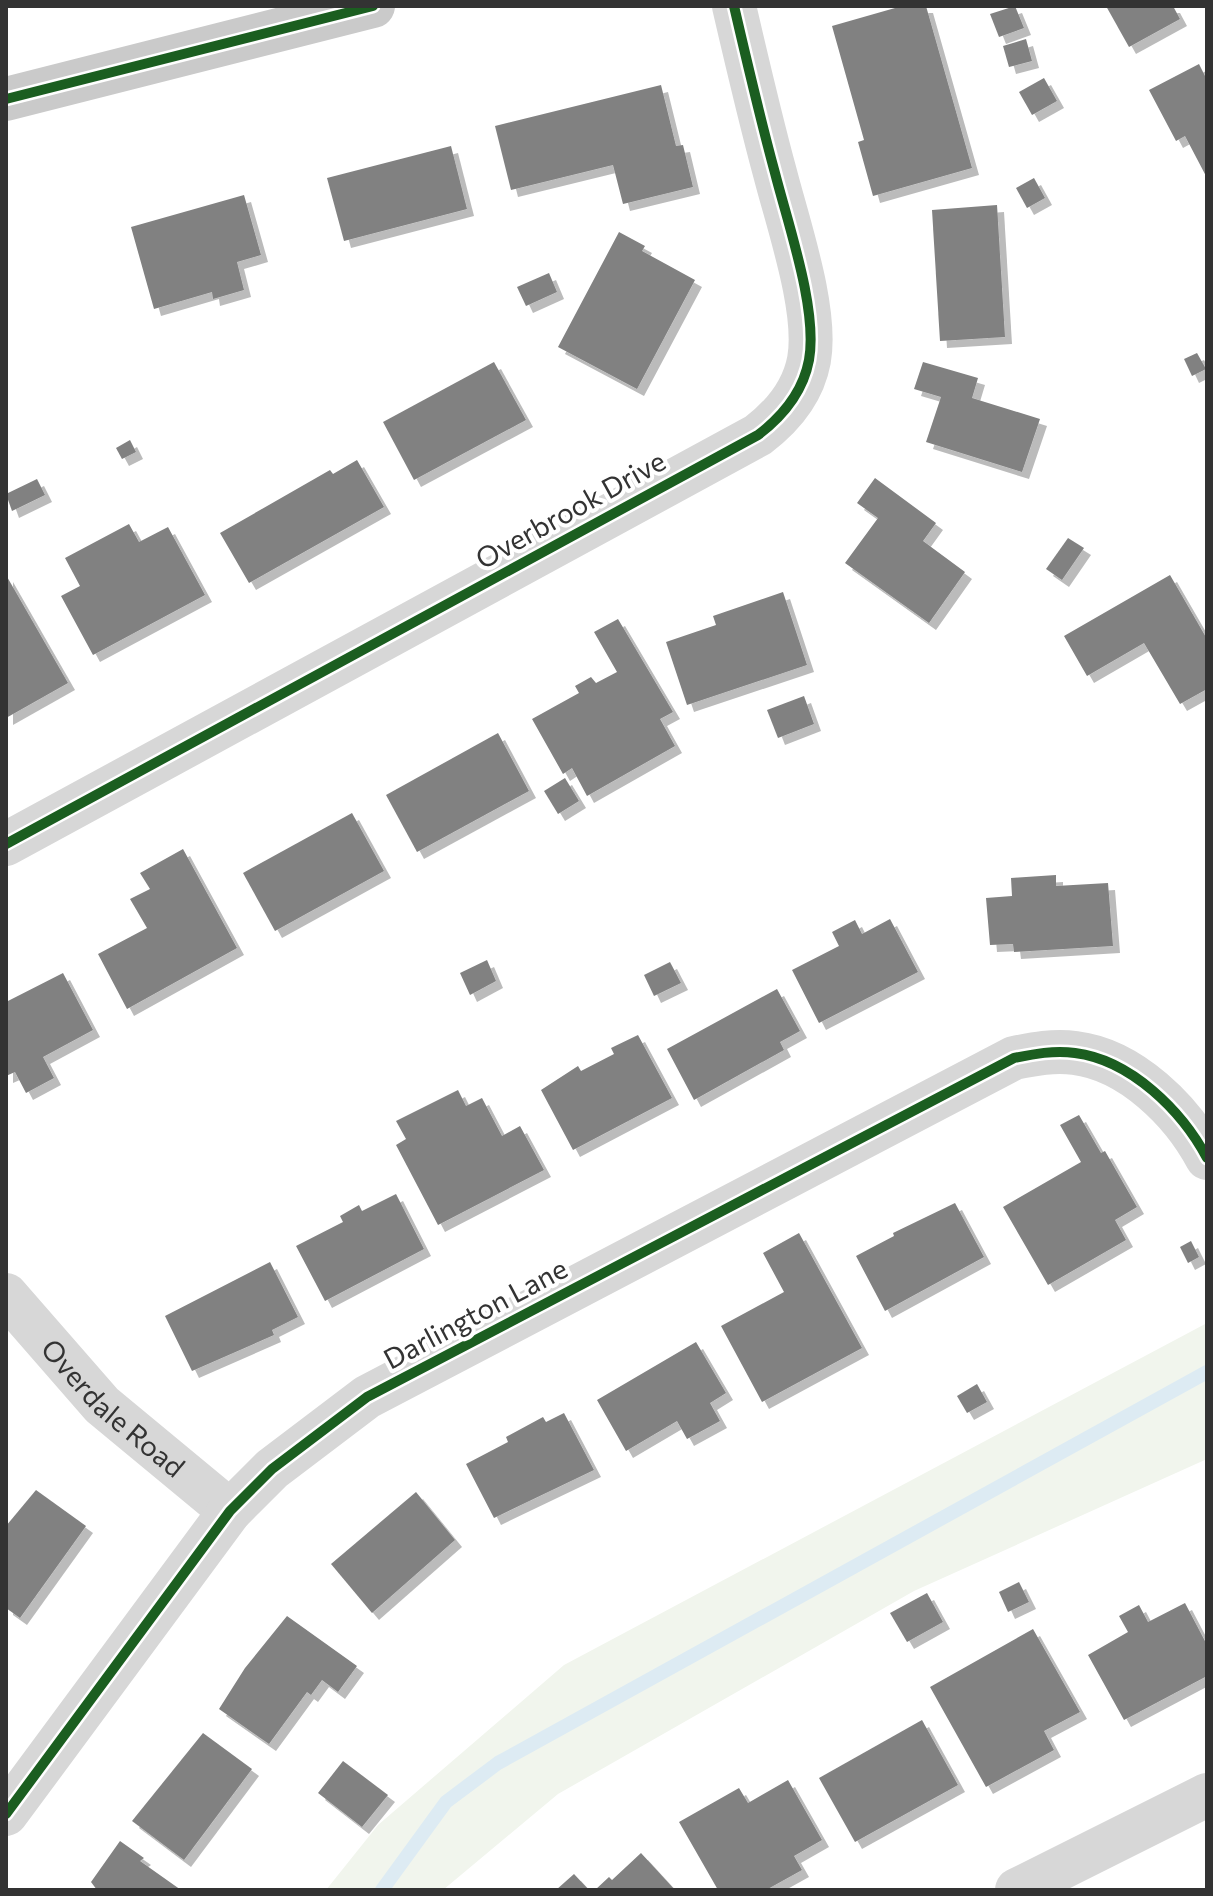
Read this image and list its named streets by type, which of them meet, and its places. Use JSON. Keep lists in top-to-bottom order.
{
  "streets": {
    "street": ["Overbrook Drive", "Darlington Lane", "Overdale Road"]
  },
  "crossings": [
    ["Darlington Lane", "Overdale Road"]
  ]
}
